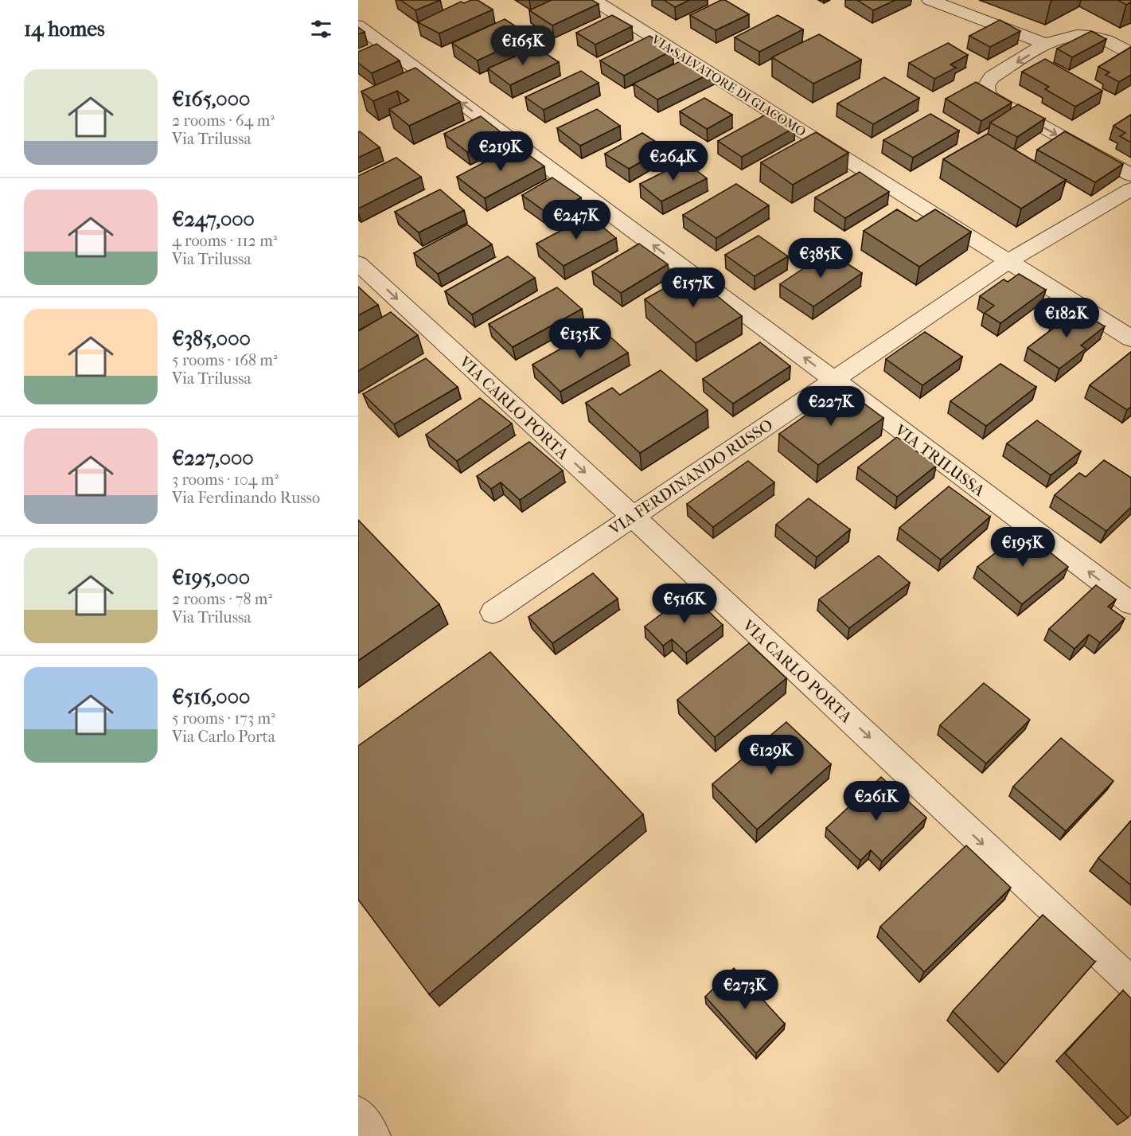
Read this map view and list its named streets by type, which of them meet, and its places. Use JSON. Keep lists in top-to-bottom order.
{
  "streets": {
    "street": [
      "VIA SALVATORE DI GIACOMO",
      "VIA CARLO PORTA",
      "VIA TRILUSSA",
      "VIA FERDINANDO RUSSO"
    ]
  },
  "crossings": [
    ["VIA SALVATORE DI GIACOMO", "VIA FERDINANDO RUSSO"],
    ["VIA CARLO PORTA", "VIA FERDINANDO RUSSO"],
    ["VIA TRILUSSA", "VIA FERDINANDO RUSSO"]
  ],
  "one_way": ["VIA CARLO PORTA", "VIA TRILUSSA"],
  "page": {
    "heading": "14 homes",
    "price": [
      "€165K",
      "€219K",
      "€264K",
      "€247K",
      "€385K",
      "€157K",
      "€182K",
      "€135K",
      "€227K",
      "€195K",
      "€516K",
      "€129K",
      "€261K",
      "€273K"
    ],
    "list": [
      {
        "name": "€165,000",
        "note": "2 rooms · 64 m² · Via Trilussa"
      },
      {
        "name": "€247,000",
        "note": "4 rooms · 112 m² · Via Trilussa"
      },
      {
        "name": "€385,000",
        "note": "5 rooms · 168 m² · Via Trilussa"
      },
      {
        "name": "€227,000",
        "note": "3 rooms · 104 m² · Via Ferdinando Russo"
      },
      {
        "name": "€195,000",
        "note": "2 rooms · 78 m² · Via Trilussa"
      },
      {
        "name": "€516,000",
        "note": "5 rooms · 173 m² · Via Carlo Porta"
      }
    ]
  }
}
